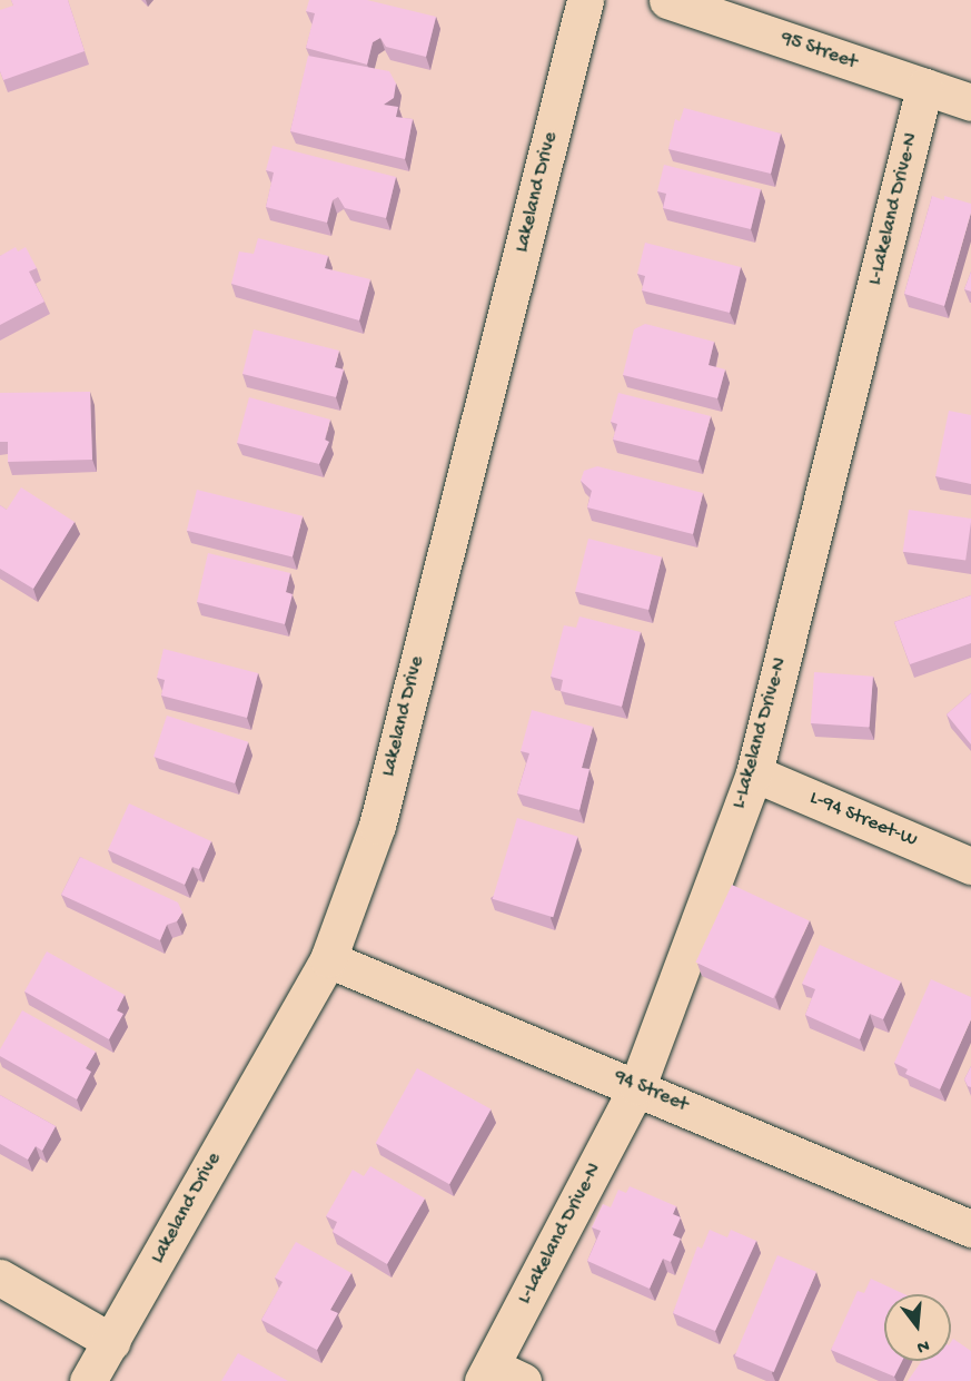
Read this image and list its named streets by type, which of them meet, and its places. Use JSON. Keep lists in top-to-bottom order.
{
  "streets": {
    "street": [
      "95 Street",
      "Lakeland Drive",
      "L-Lakeland Drive-N",
      "L-94 Street-W",
      "94 Street"
    ]
  },
  "crossings": [
    ["95 Street", "L-Lakeland Drive-N"],
    ["Lakeland Drive", "94 Street"],
    ["L-Lakeland Drive-N", "L-94 Street-W"],
    ["L-Lakeland Drive-N", "94 Street"]
  ],
  "north": "bottom"
}
